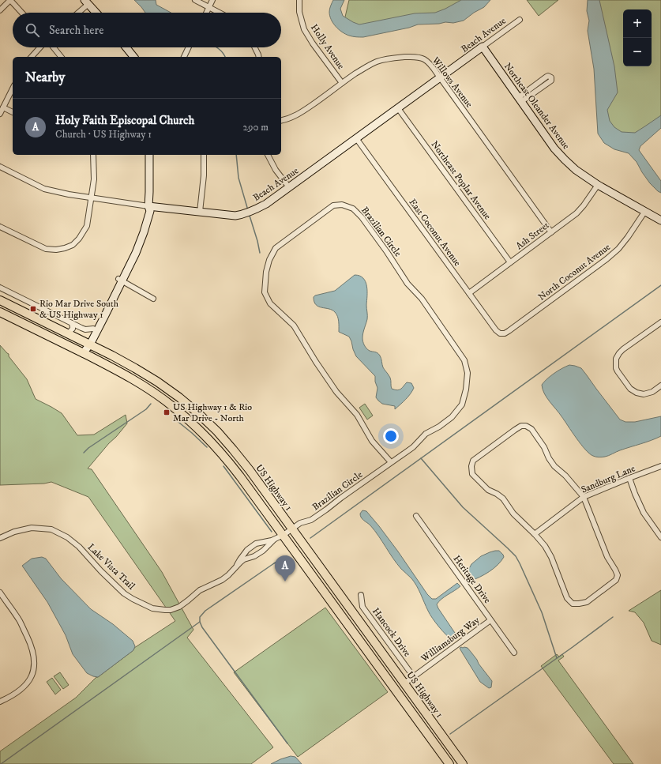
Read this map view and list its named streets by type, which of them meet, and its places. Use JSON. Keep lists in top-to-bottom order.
{
  "streets": {
    "main road": ["US Highway 1"],
    "street": [
      "Beach Avenue",
      "Holly Avenue",
      "Willows Avenue",
      "Northeast Oleander Avenue",
      "Northeast Poplar Avenue",
      "Brazilian Circle",
      "East Coconut Avenue",
      "Ash Street",
      "North Coconut Avenue",
      "Sandburg Lane",
      "Lake Vista Trail",
      "Heritage Drive",
      "Hancock Drive",
      "Williamsburg Way"
    ]
  },
  "crossings": [
    ["Beach Avenue", "Willows Avenue"],
    ["Beach Avenue", "Northeast Oleander Avenue"],
    ["Beach Avenue", "Northeast Poplar Avenue"],
    ["Beach Avenue", "East Coconut Avenue"],
    ["Holly Avenue", "Willows Avenue"],
    ["Willows Avenue", "Ash Street"],
    ["Northeast Oleander Avenue", "Ash Street"],
    ["Northeast Oleander Avenue", "North Coconut Avenue"],
    ["Northeast Poplar Avenue", "Ash Street"],
    ["Brazilian Circle", "US Highway 1"],
    ["Brazilian Circle", "Lake Vista Trail"],
    ["East Coconut Avenue", "Ash Street"],
    ["East Coconut Avenue", "North Coconut Avenue"],
    ["US Highway 1", "Lake Vista Trail"],
    ["US Highway 1", "Williamsburg Way"],
    ["Heritage Drive", "Williamsburg Way"],
    ["Hancock Drive", "Williamsburg Way"]
  ],
  "places": {
    "transit": ["Rio Mar Drive South & US Highway 1", "US Highway 1 & Rio Mar Drive - North"]
  },
  "page": {
    "map_buttons": ["+", "−"],
    "search": "Search here",
    "heading": "Nearby",
    "list": [
      {
        "mark": "A",
        "name": "Holy Faith Episcopal Church",
        "note": "Church · US Highway 1",
        "value": "290 m"
      }
    ],
    "pins": "A"
  }
}
